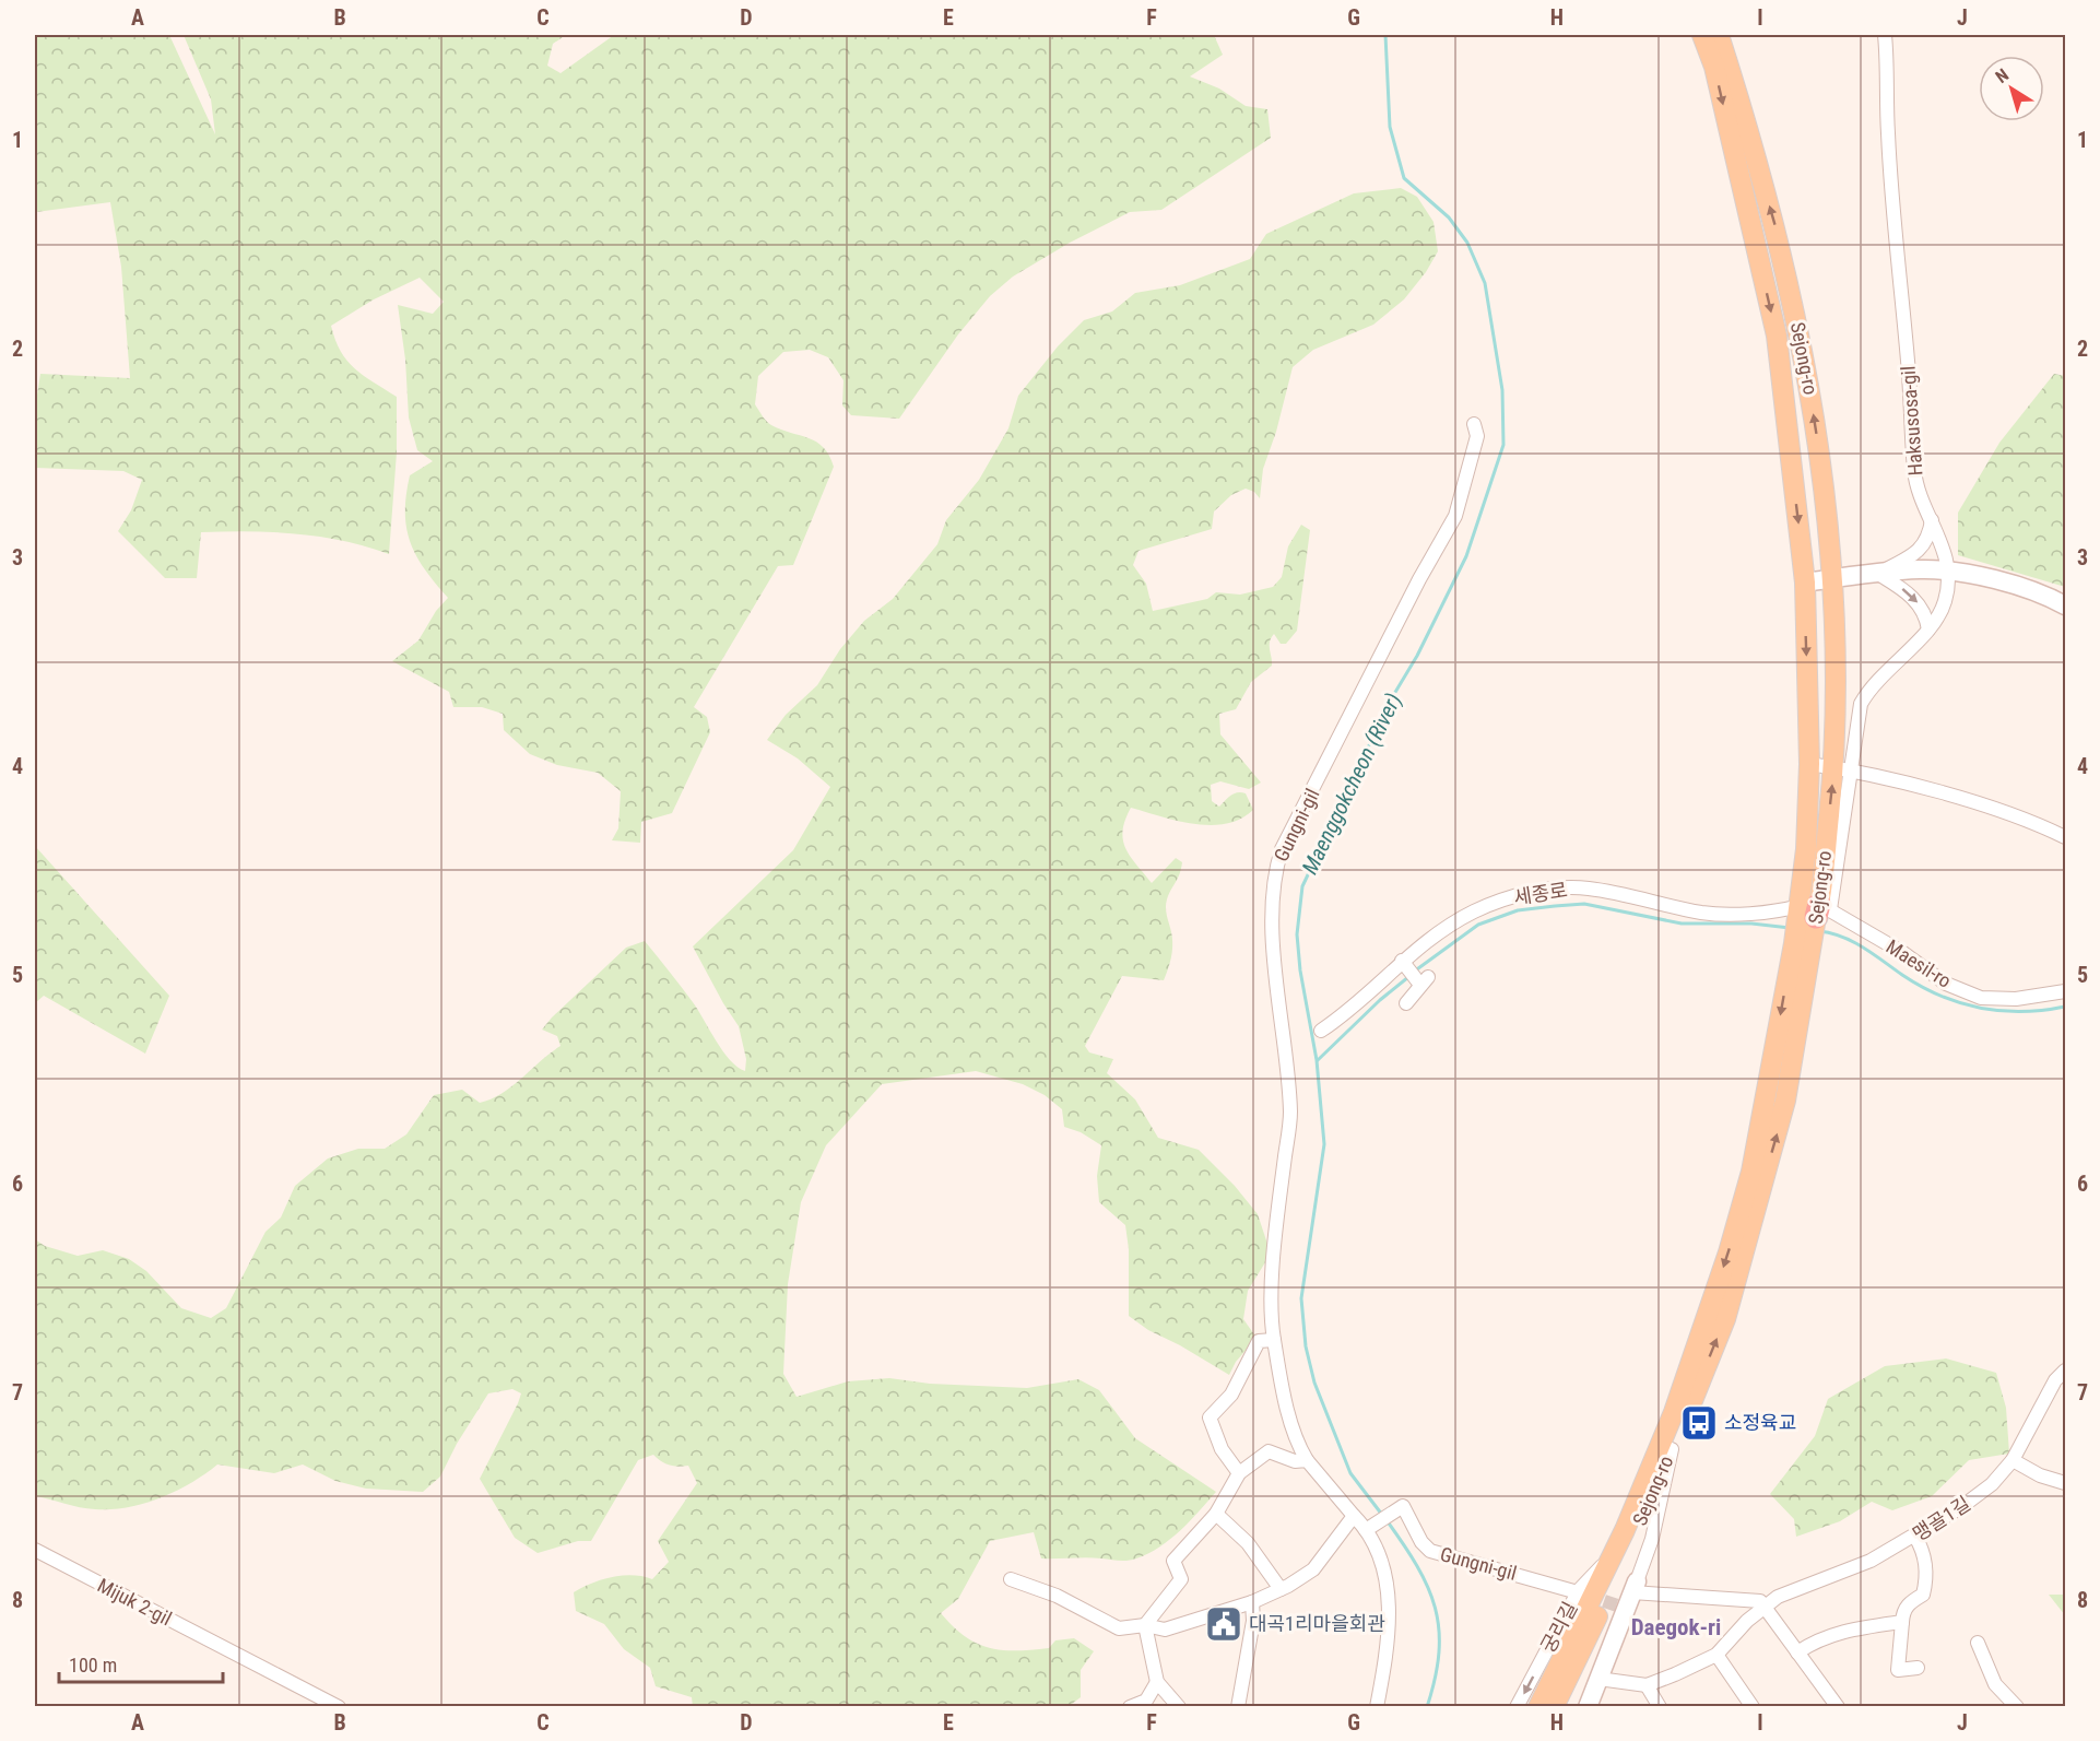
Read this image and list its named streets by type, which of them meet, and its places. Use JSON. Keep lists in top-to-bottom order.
{
  "streets": {
    "main road": ["Sejong-ro"],
    "street": [
      "Haksusosa-gil",
      "Gungni-gil",
      "세종로",
      "Maesil-ro",
      "맹골1길",
      "Mijuk 2-gil",
      "궁리길"
    ]
  },
  "crossings": [
    ["Sejong-ro", "Haksusosa-gil"],
    ["Sejong-ro", "세종로"],
    ["Sejong-ro", "Maesil-ro"],
    ["Sejong-ro", "궁리길"],
    ["Gungni-gil", "궁리길"],
    ["세종로", "Maesil-ro"]
  ],
  "one_way": ["궁리길"],
  "districts": ["Daegok-ri"],
  "water": ["Maenggokcheon (River)"],
  "places": {
    "bus stop": ["소정육교"],
    "public building": ["대곡1리마을회관"]
  },
  "scale_bar": "100 m",
  "north": "top left",
  "grid": {
    "columns": [
      "A",
      "B",
      "C",
      "D",
      "E",
      "F",
      "G",
      "H",
      "I",
      "J"
    ],
    "rows": [
      "1",
      "2",
      "3",
      "4",
      "5",
      "6",
      "7",
      "8"
    ]
  }
}
